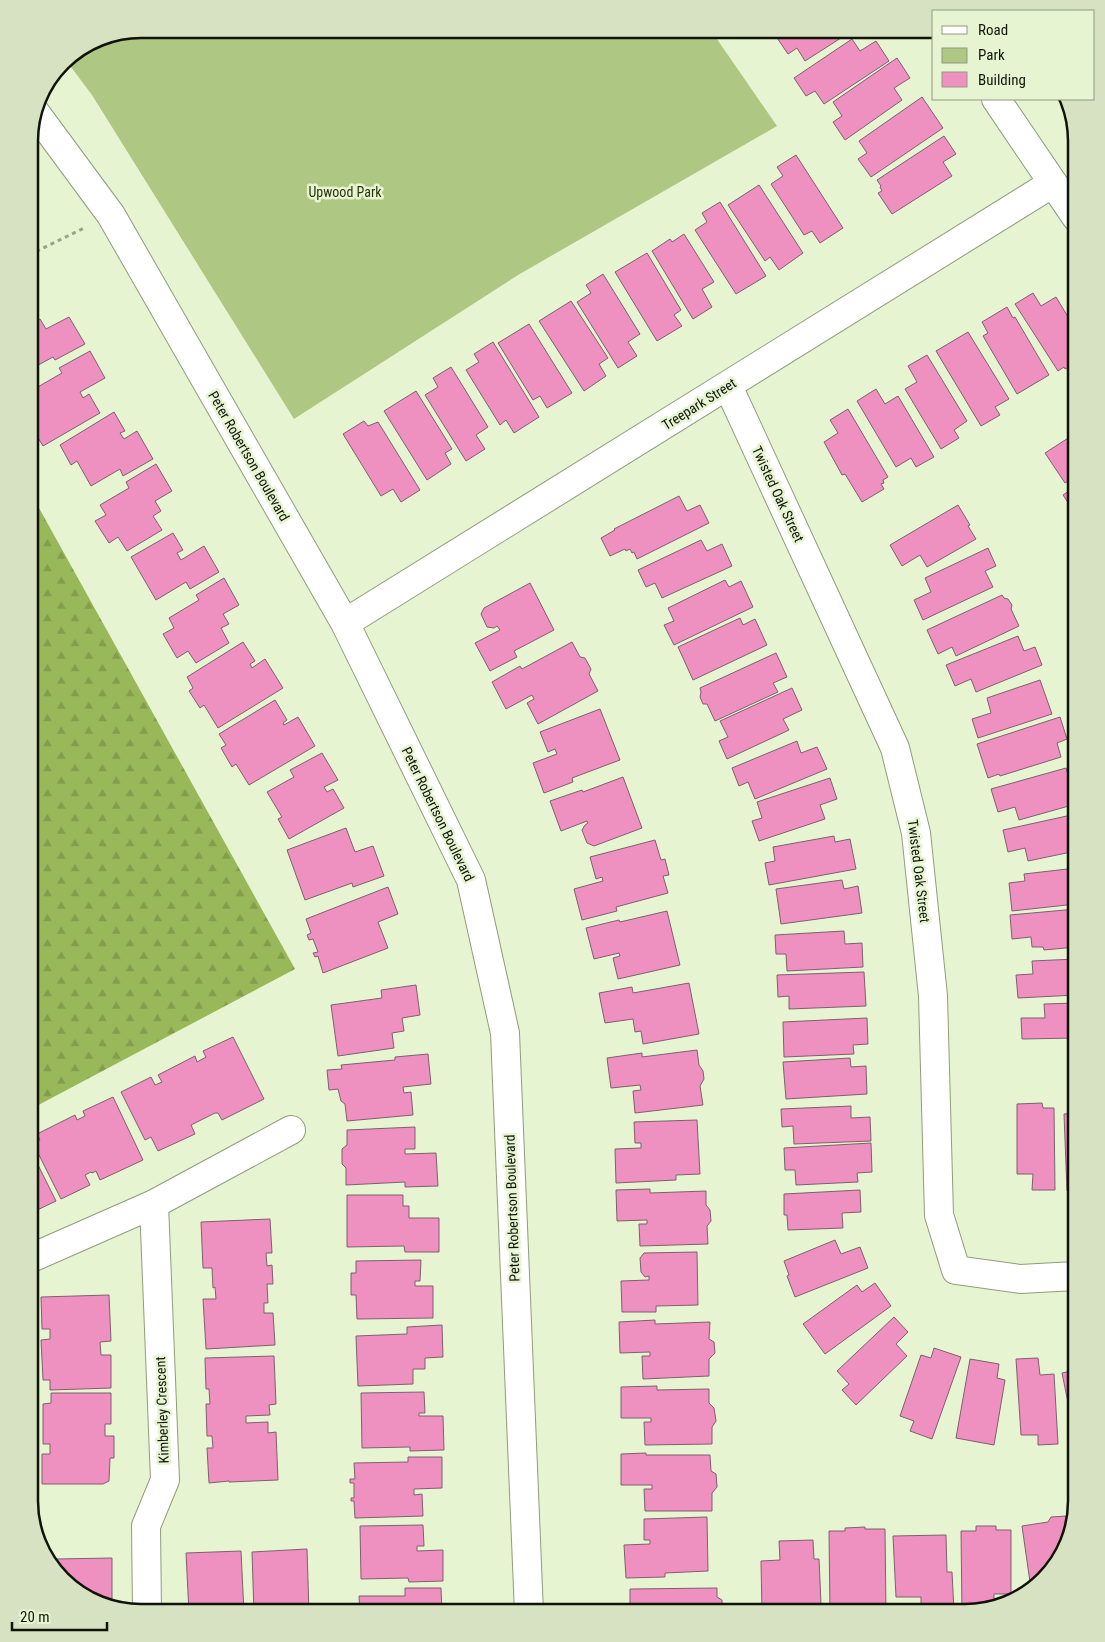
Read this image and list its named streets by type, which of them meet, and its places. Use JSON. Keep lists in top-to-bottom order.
{
  "streets": {
    "street": [
      "Treepark Street",
      "Peter Robertson Boulevard",
      "Twisted Oak Street",
      "Kimberley Crescent"
    ]
  },
  "crossings": [
    ["Treepark Street", "Peter Robertson Boulevard"],
    ["Treepark Street", "Twisted Oak Street"]
  ],
  "parks": ["Upwood Park"],
  "legend": ["Road", "Park", "Building"],
  "scale_bar": "20 m"
}
